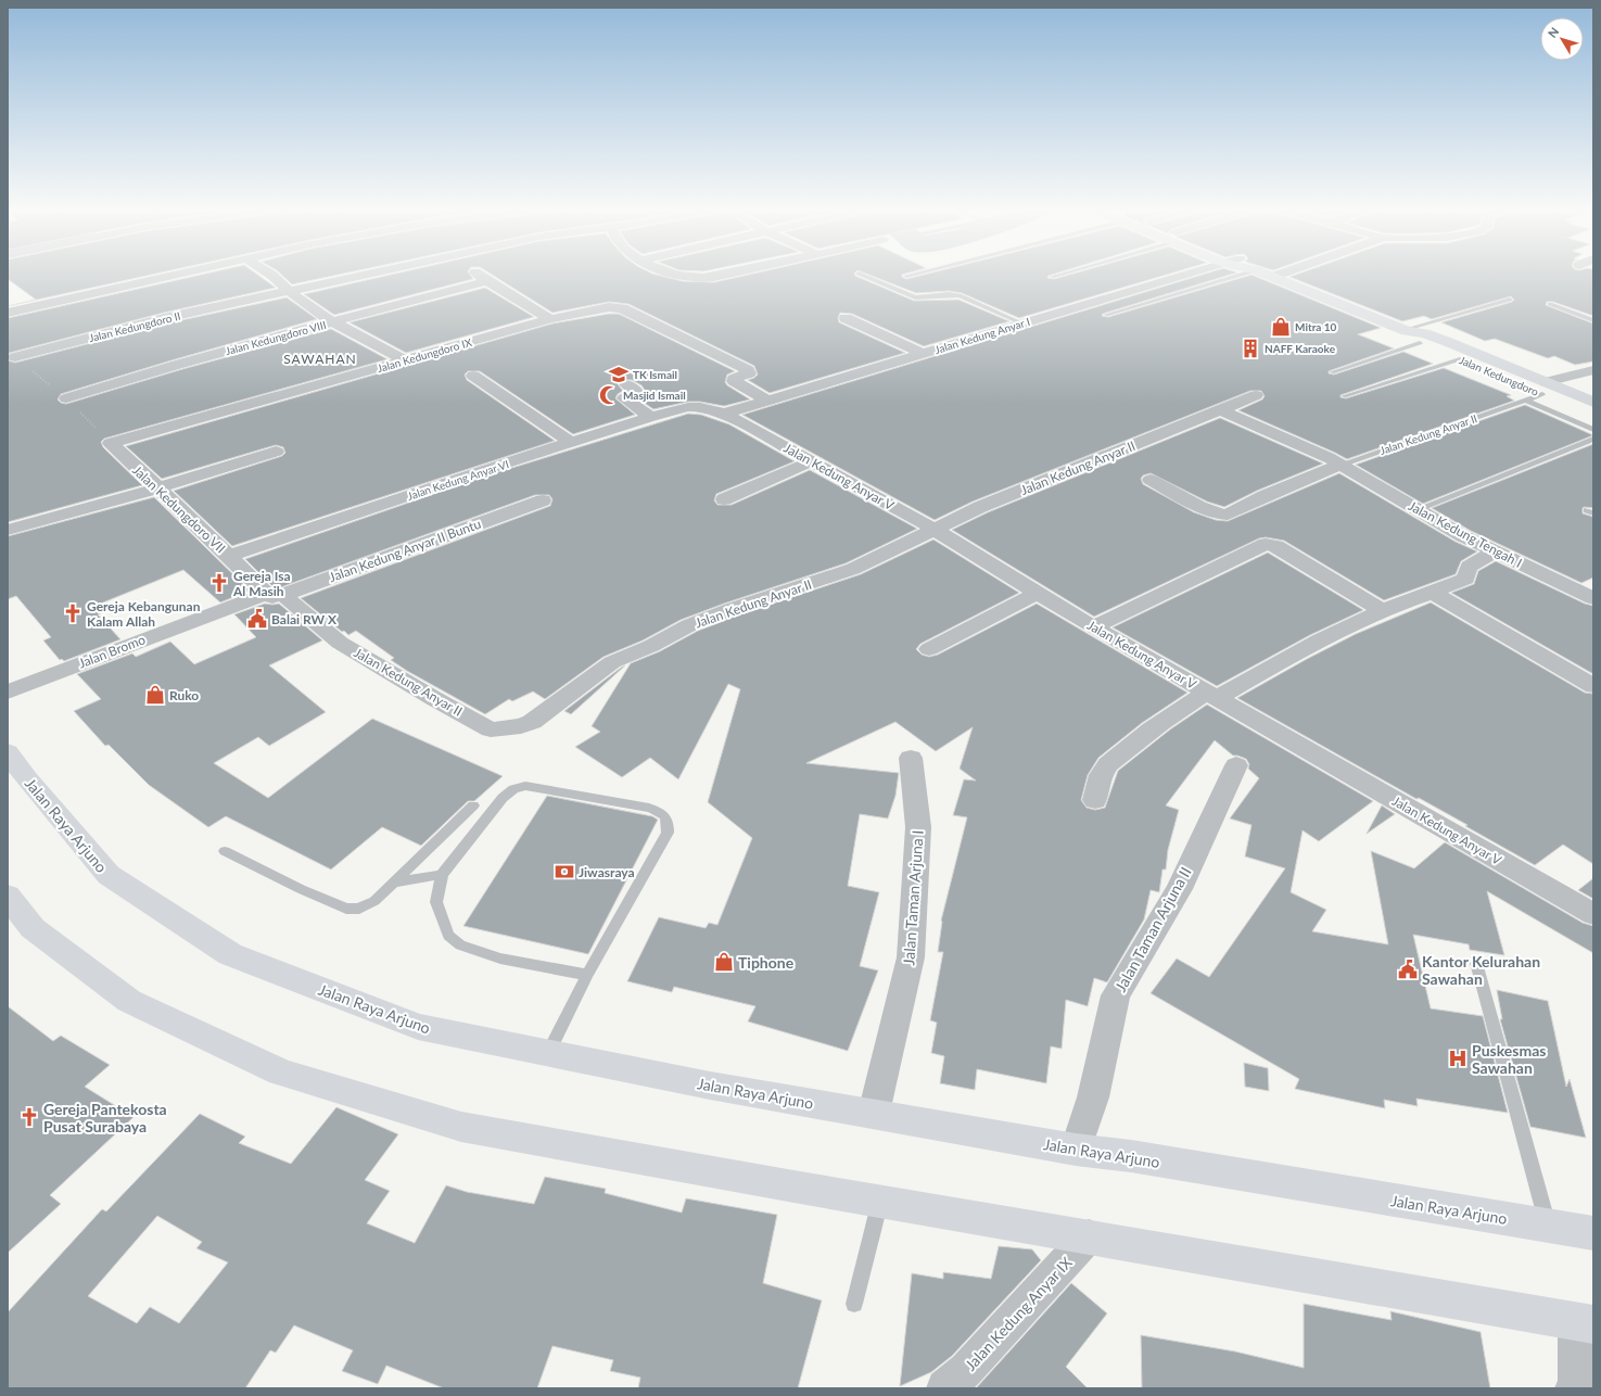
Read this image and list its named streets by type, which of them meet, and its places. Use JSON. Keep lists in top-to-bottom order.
{
  "streets": {
    "main road": ["Jalan Kedungdoro", "Jalan Raya Arjuno"],
    "street": [
      "Jalan Kedungdoro II",
      "Jalan Kedung Anyar I",
      "Jalan Kedungdoro VIII",
      "Jalan Kedungdoro IX",
      "Jalan Kedung Anyar II",
      "Jalan Kedung Anyar V",
      "Jalan Kedung Anyar VI",
      "Jalan Kedungdoro VII",
      "Jalan Kedung Tengah I",
      "Jalan Kedung Anyar II Buntu",
      "Jalan Bromo",
      "Jalan Taman Arjuna I",
      "Jalan Taman Arjuna II",
      "Jalan Kedung Anyar IX"
    ]
  },
  "crossings": [
    ["Jalan Kedung Anyar I", "Jalan Kedungdoro IX"],
    ["Jalan Kedung Anyar I", "Jalan Kedung Anyar V"],
    ["Jalan Kedungdoro IX", "Jalan Kedungdoro VII"],
    ["Jalan Kedungdoro", "Jalan Kedung Anyar II"],
    ["Jalan Kedung Anyar II", "Jalan Kedung Anyar V"],
    ["Jalan Kedung Anyar II", "Jalan Kedungdoro VII"],
    ["Jalan Kedung Anyar II", "Jalan Kedung Tengah I"],
    ["Jalan Kedung Anyar II", "Jalan Kedung Anyar II Buntu"],
    ["Jalan Kedung Anyar II", "Jalan Bromo"],
    ["Jalan Kedung Anyar V", "Jalan Kedung Anyar VI"],
    ["Jalan Kedung Anyar VI", "Jalan Kedungdoro VII"],
    ["Jalan Kedungdoro VII", "Jalan Kedung Anyar II Buntu"],
    ["Jalan Kedungdoro VII", "Jalan Bromo"],
    ["Jalan Kedung Anyar II Buntu", "Jalan Bromo"],
    ["Jalan Raya Arjuno", "Jalan Taman Arjuna I"],
    ["Jalan Raya Arjuno", "Jalan Taman Arjuna II"]
  ],
  "districts": ["SAWAHAN"],
  "places": {
    "shop": ["Mitra 10", "Ruko", "Tiphone"],
    "building": ["NAFF Karaoke"],
    "school or university": ["TK Ismail"],
    "mosque": ["Masjid Ismail"],
    "church": ["Gereja Isa Al Masih", "Gereja Kebangunan Kalam Allah", "Gereja Pantekosta Pusat Surabaya"],
    "public building": ["Balai RW X", "Kantor Kelurahan Sawahan"],
    "bank": ["Jiwasraya"],
    "hospital": ["Puskesmas Sawahan"]
  },
  "north": "top left"
}
